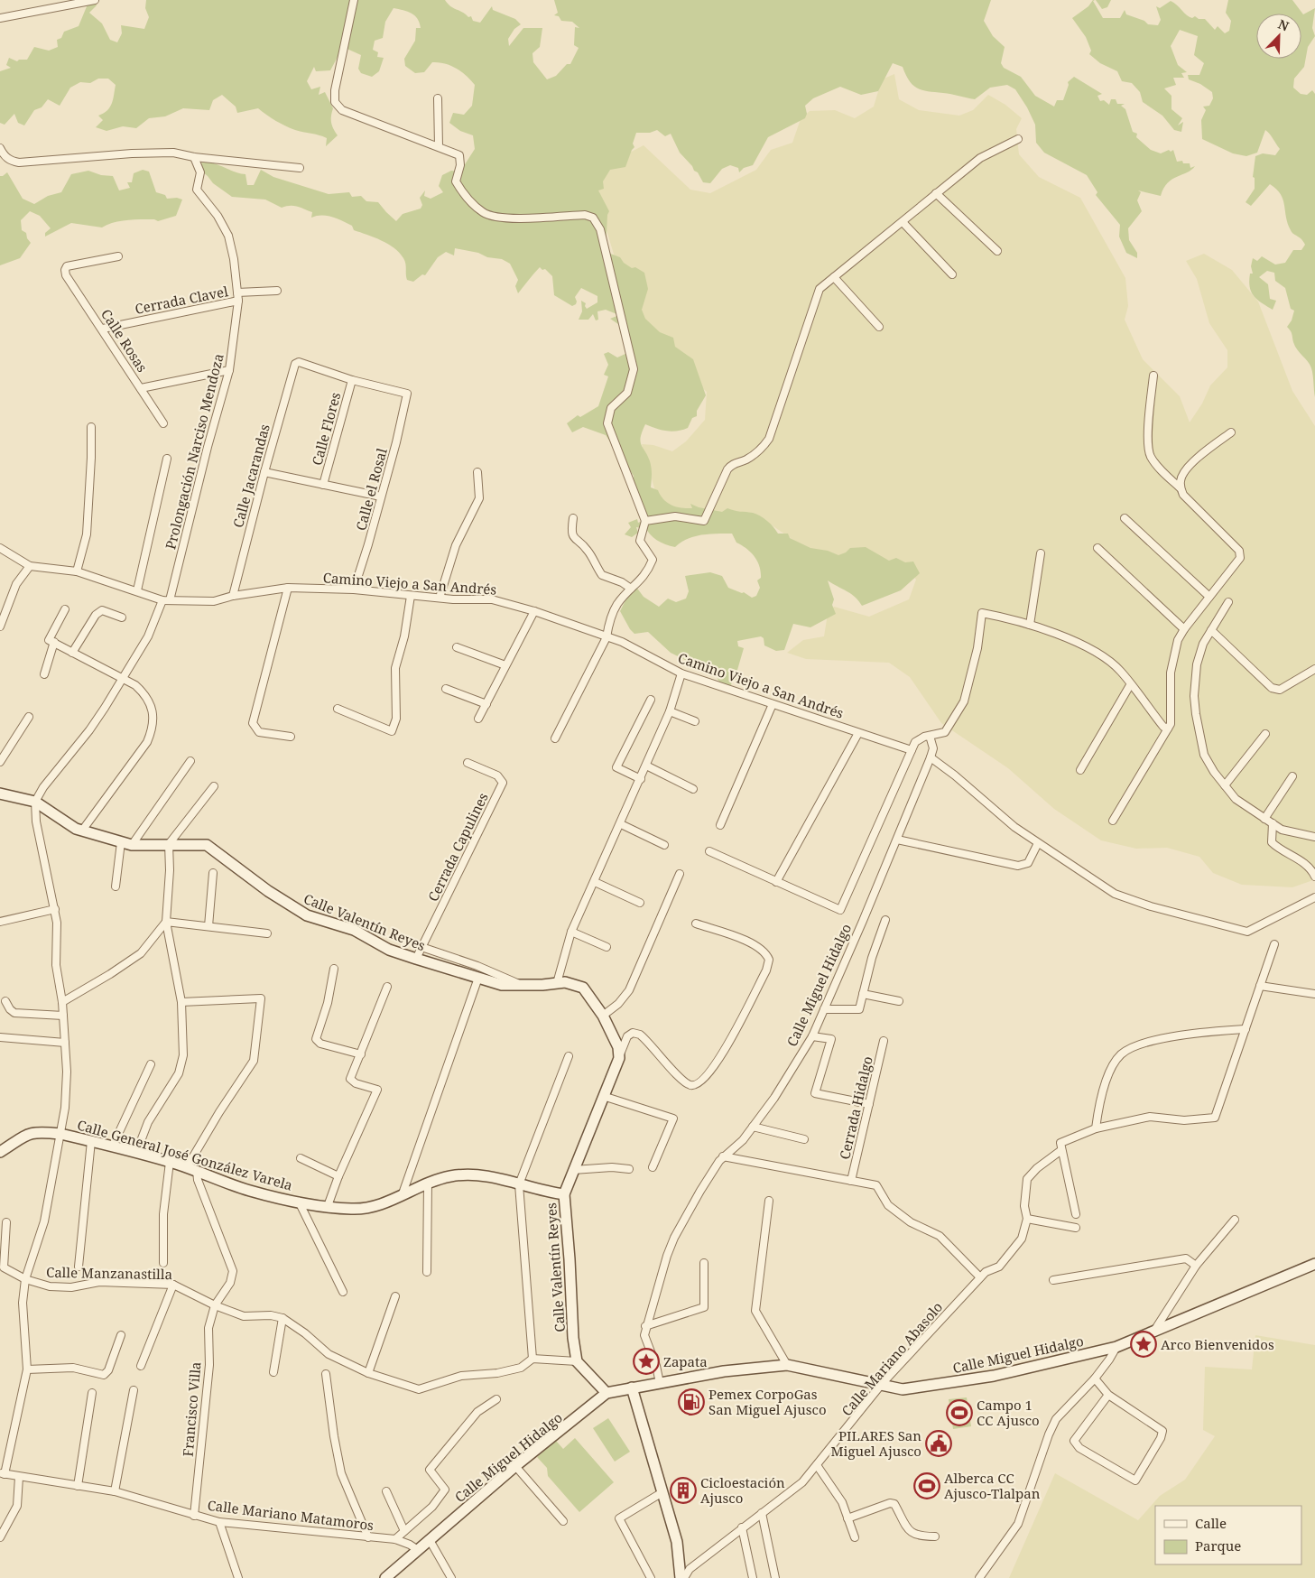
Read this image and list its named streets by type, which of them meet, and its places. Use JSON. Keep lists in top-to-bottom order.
{
  "streets": {
    "street": [
      "Cerrada Clavel",
      "Calle Rosas",
      "Calle Flores",
      "Prolongación Narciso Mendoza",
      "Calle Jacarandas",
      "Calle el Rosal",
      "Camino Viejo a San Andrés",
      "Cerrada Capulines",
      "Calle Valentín Reyes",
      "Calle Miguel Hidalgo",
      "Cerrada Hidalgo",
      "Calle General José González Varela",
      "Calle Manzanastilla",
      "Calle Mariano Abasolo",
      "Francisco Villa",
      "Calle Mariano Matamoros"
    ]
  },
  "crossings": [
    ["Cerrada Clavel", "Calle Rosas"],
    ["Cerrada Clavel", "Prolongación Narciso Mendoza"],
    ["Calle Flores", "Calle Jacarandas"],
    ["Calle Flores", "Calle el Rosal"],
    ["Prolongación Narciso Mendoza", "Camino Viejo a San Andrés"],
    ["Prolongación Narciso Mendoza", "Calle Valentín Reyes"],
    ["Calle Jacarandas", "Calle el Rosal"],
    ["Calle Jacarandas", "Camino Viejo a San Andrés"],
    ["Calle el Rosal", "Camino Viejo a San Andrés"],
    ["Cerrada Capulines", "Calle Valentín Reyes"],
    ["Calle Valentín Reyes", "Calle General José González Varela"],
    ["Calle Miguel Hidalgo", "Calle Mariano Abasolo"],
    ["Calle Miguel Hidalgo", "Calle Mariano Matamoros"],
    ["Calle General José González Varela", "Francisco Villa"],
    ["Calle Manzanastilla", "Francisco Villa"],
    ["Francisco Villa", "Calle Mariano Matamoros"]
  ],
  "places": {
    "place": ["Arco Bienvenidos", "Zapata"],
    "fuel station": ["Pemex CorpoGas San Miguel Ajusco"],
    "sports": ["Campo 1 CC Ajusco", "Alberca CC Ajusco-Tlalpan"],
    "public building": ["PILARES San Miguel Ajusco"],
    "building": ["Cicloestación Ajusco"]
  },
  "legend": ["Calle", "Parque"],
  "north": "top right"
}
